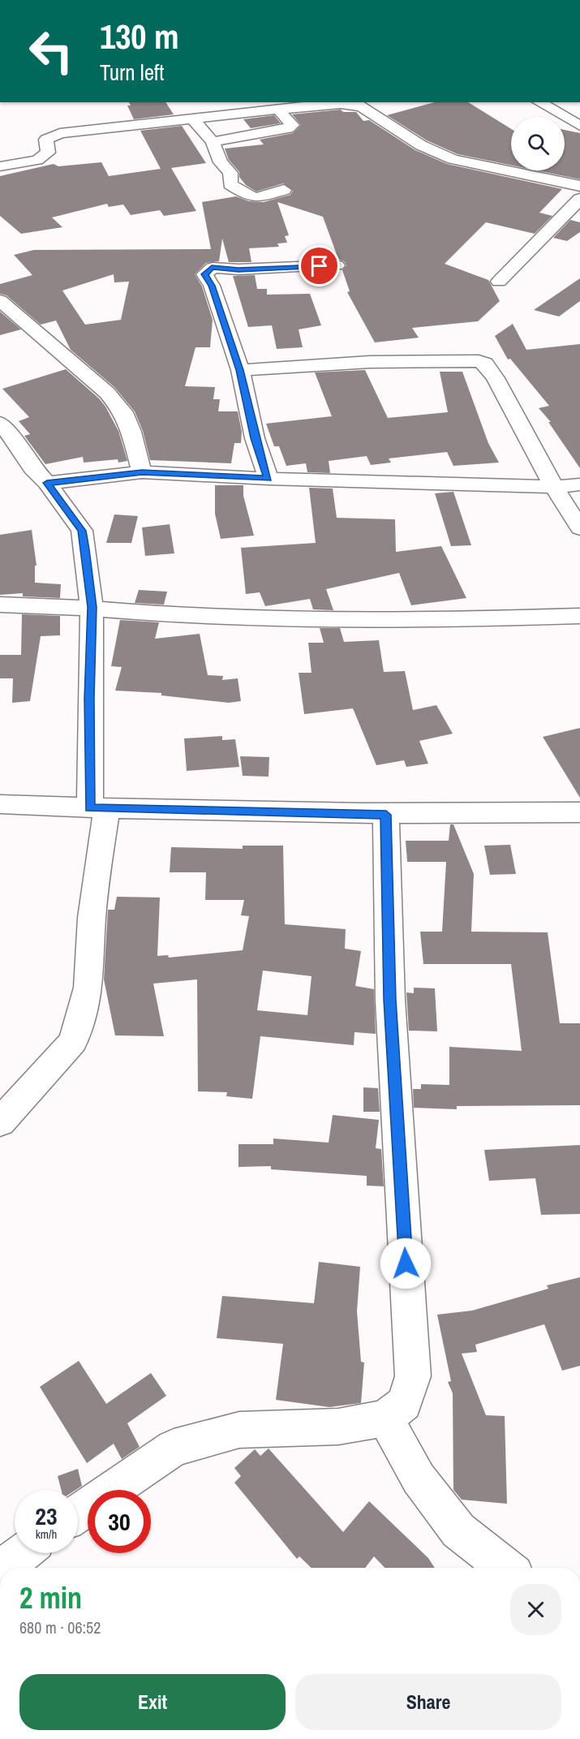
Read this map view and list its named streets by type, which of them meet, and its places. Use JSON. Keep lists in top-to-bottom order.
{
  "page": {
    "turn": ["130 m", "Turn left"],
    "speed": "23 km/h",
    "limit": "30",
    "heading": ["2 min", "680 m · 06:52"],
    "buttons": ["Exit", "Share"]
  }
}
